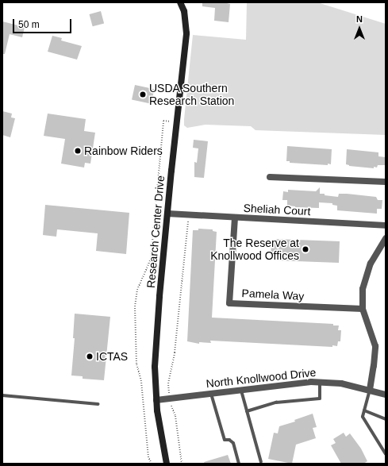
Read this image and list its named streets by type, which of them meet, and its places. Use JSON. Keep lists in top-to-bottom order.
{
  "streets": {
    "main road": ["Research Center Drive"],
    "street": ["Sheliah Court", "Pamela Way", "North Knollwood Drive"]
  },
  "crossings": [
    ["Sheliah Court", "Research Center Drive"],
    ["Sheliah Court", "Pamela Way"],
    ["Research Center Drive", "North Knollwood Drive"]
  ],
  "places": [
    "USDA Southern Research Station",
    "Rainbow Riders",
    "The Reserve at Knollwood Offices",
    "ICTAS"
  ],
  "scale_bar": "50 m",
  "north": "top"
}
